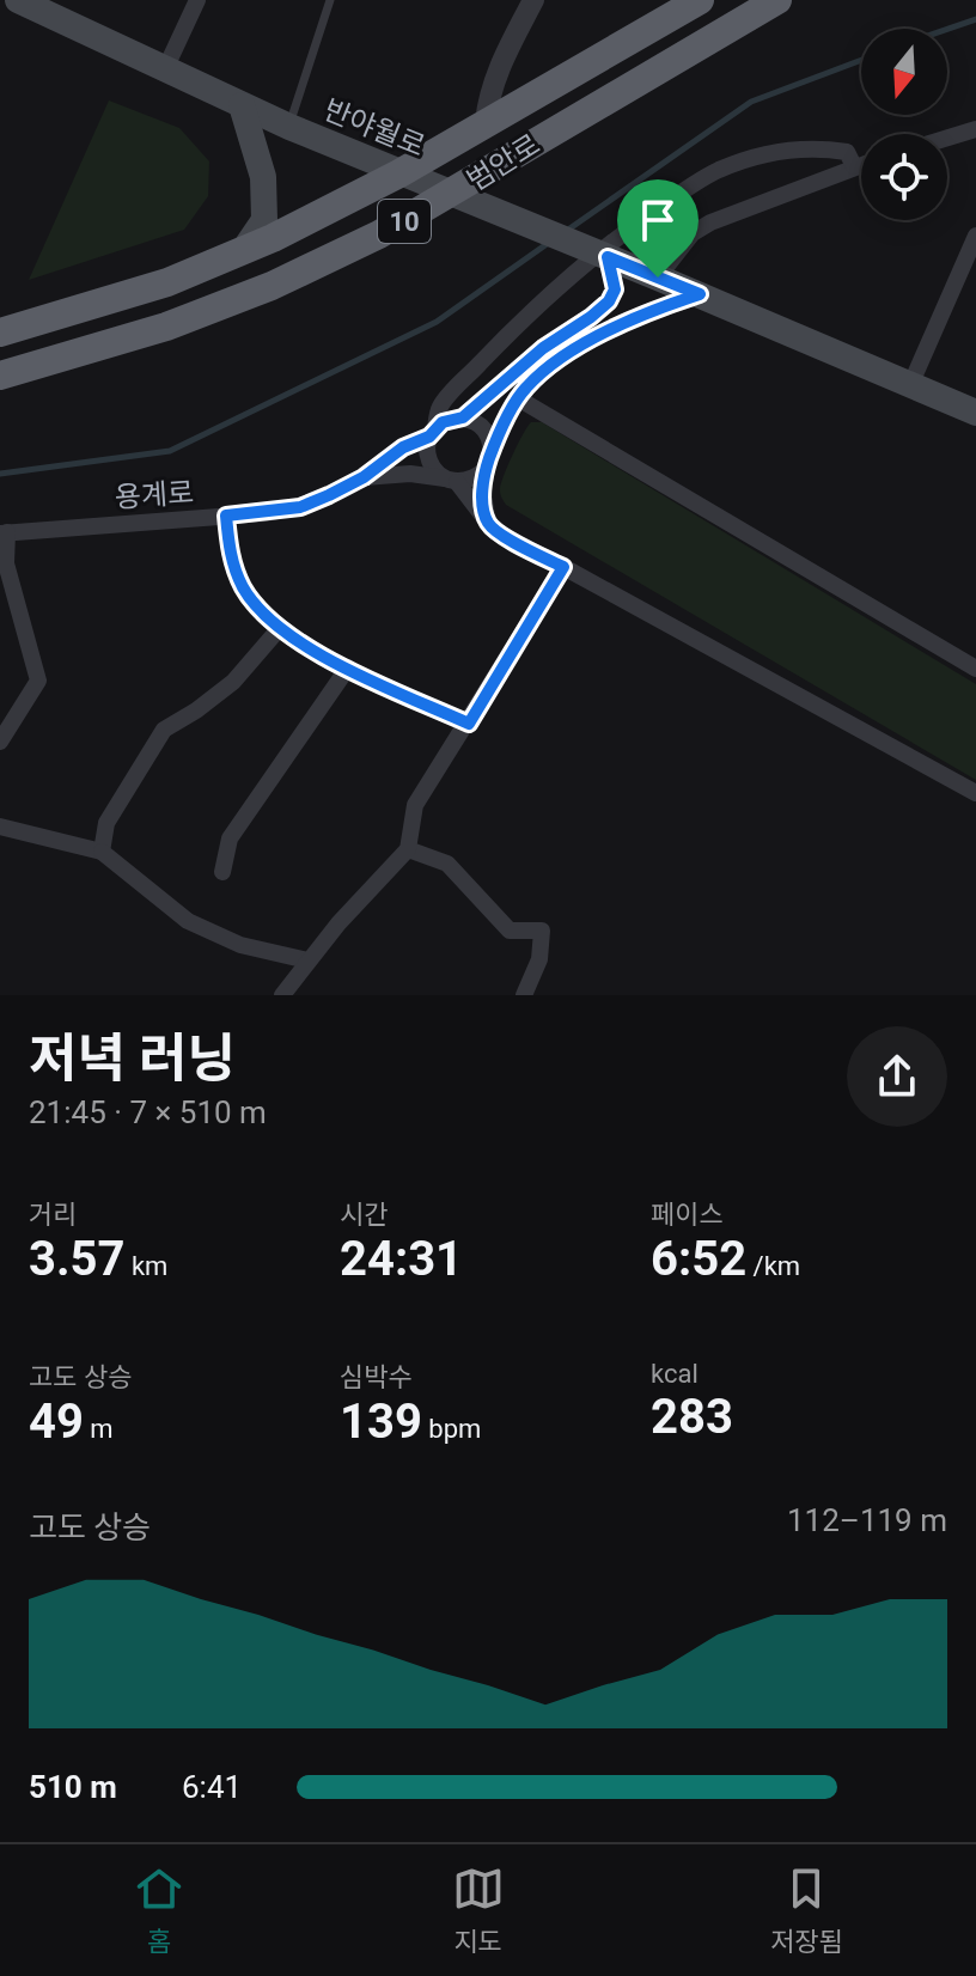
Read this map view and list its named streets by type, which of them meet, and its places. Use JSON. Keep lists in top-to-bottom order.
{
  "streets": {
    "highway": ["범안로", "10"],
    "main road": ["반야월로"],
    "street": ["용계로"]
  },
  "crossings": [
    ["반야월로", "범안로"]
  ],
  "north": "bottom",
  "page": {
    "heading": ["저녁 러닝", "21:45 · 7 × 510 m"],
    "stats": [
      ["거리", "3.57 km"],
      ["시간", "24:31"],
      ["페이스", "6:52 /km"],
      ["고도 상승", "49 m"],
      ["심박수", "139 bpm"],
      ["kcal", "283"]
    ],
    "chart": ["고도 상승", "112–119 m"],
    "list": [
      {
        "name": "510 m",
        "note": "6:41"
      }
    ],
    "tabs": ["홈", "지도", "저장됨"]
  }
}
